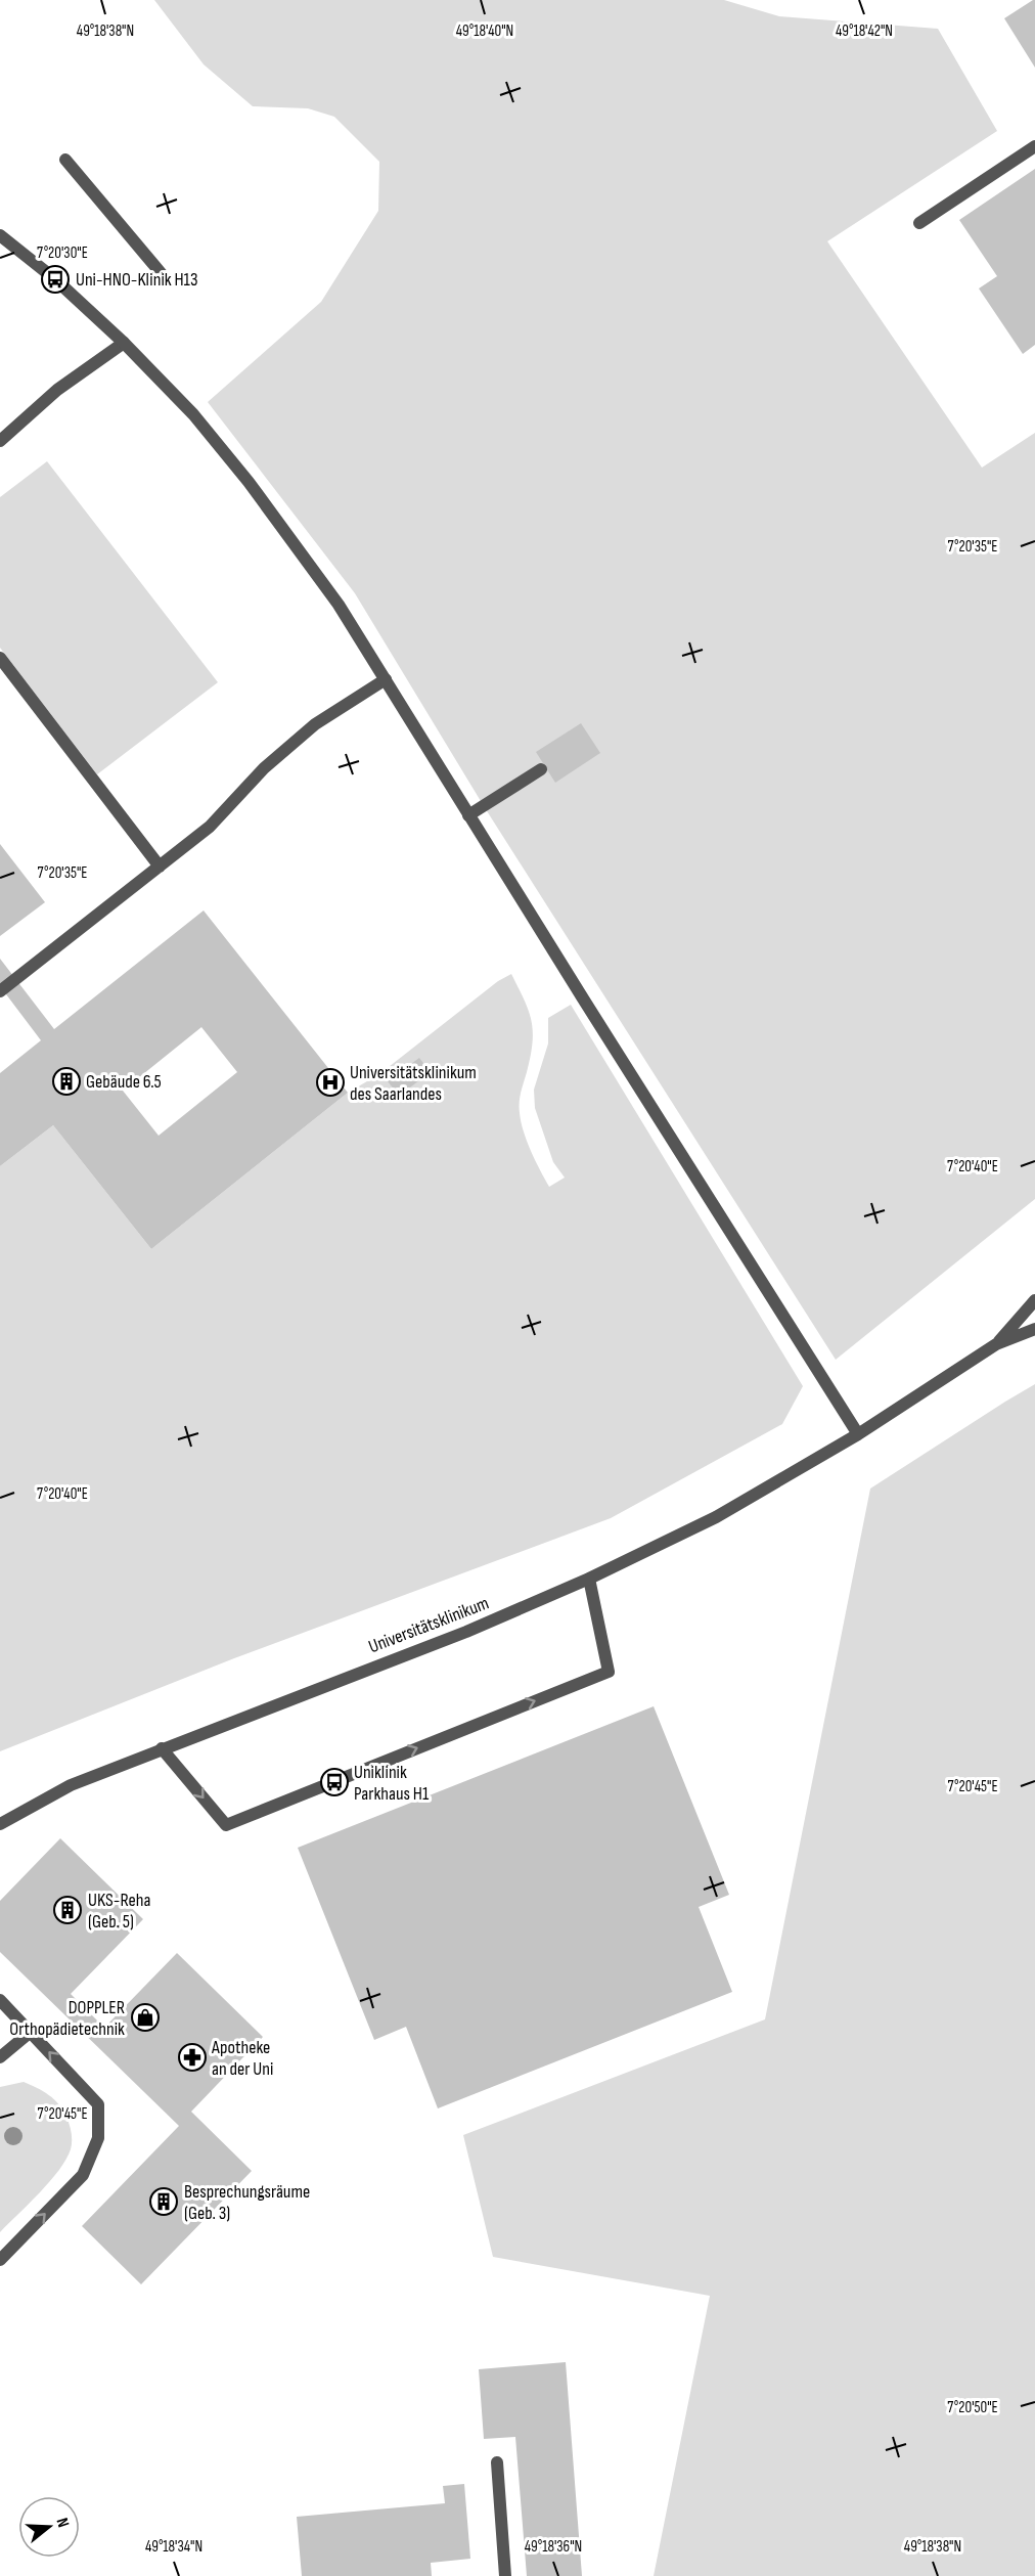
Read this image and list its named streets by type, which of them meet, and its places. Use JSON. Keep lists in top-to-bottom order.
{
  "streets": {
    "street": ["Universitätsklinikum"]
  },
  "places": {
    "bus stop": ["Uni-HNO-Klinik H13", "Uniklinik Parkhaus H1"],
    "building": ["Gebäude 6.5", "UKS-Reha (Geb. 5)", "Besprechungsräume (Geb. 3)"],
    "hospital": ["Universitätsklinikum des Saarlandes"],
    "shop": ["DOPPLER Orthopädietechnik"],
    "pharmacy": ["Apotheke an der Uni"]
  },
  "north": "right",
  "coordinates": [
    "49°18'38\"N",
    "49°18'40\"N",
    "49°18'42\"N",
    "7°20'30\"E",
    "7°20'35\"E",
    "7°20'40\"E",
    "7°20'45\"E",
    "7°20'50\"E",
    "49°18'34\"N",
    "49°18'36\"N"
  ]
}
